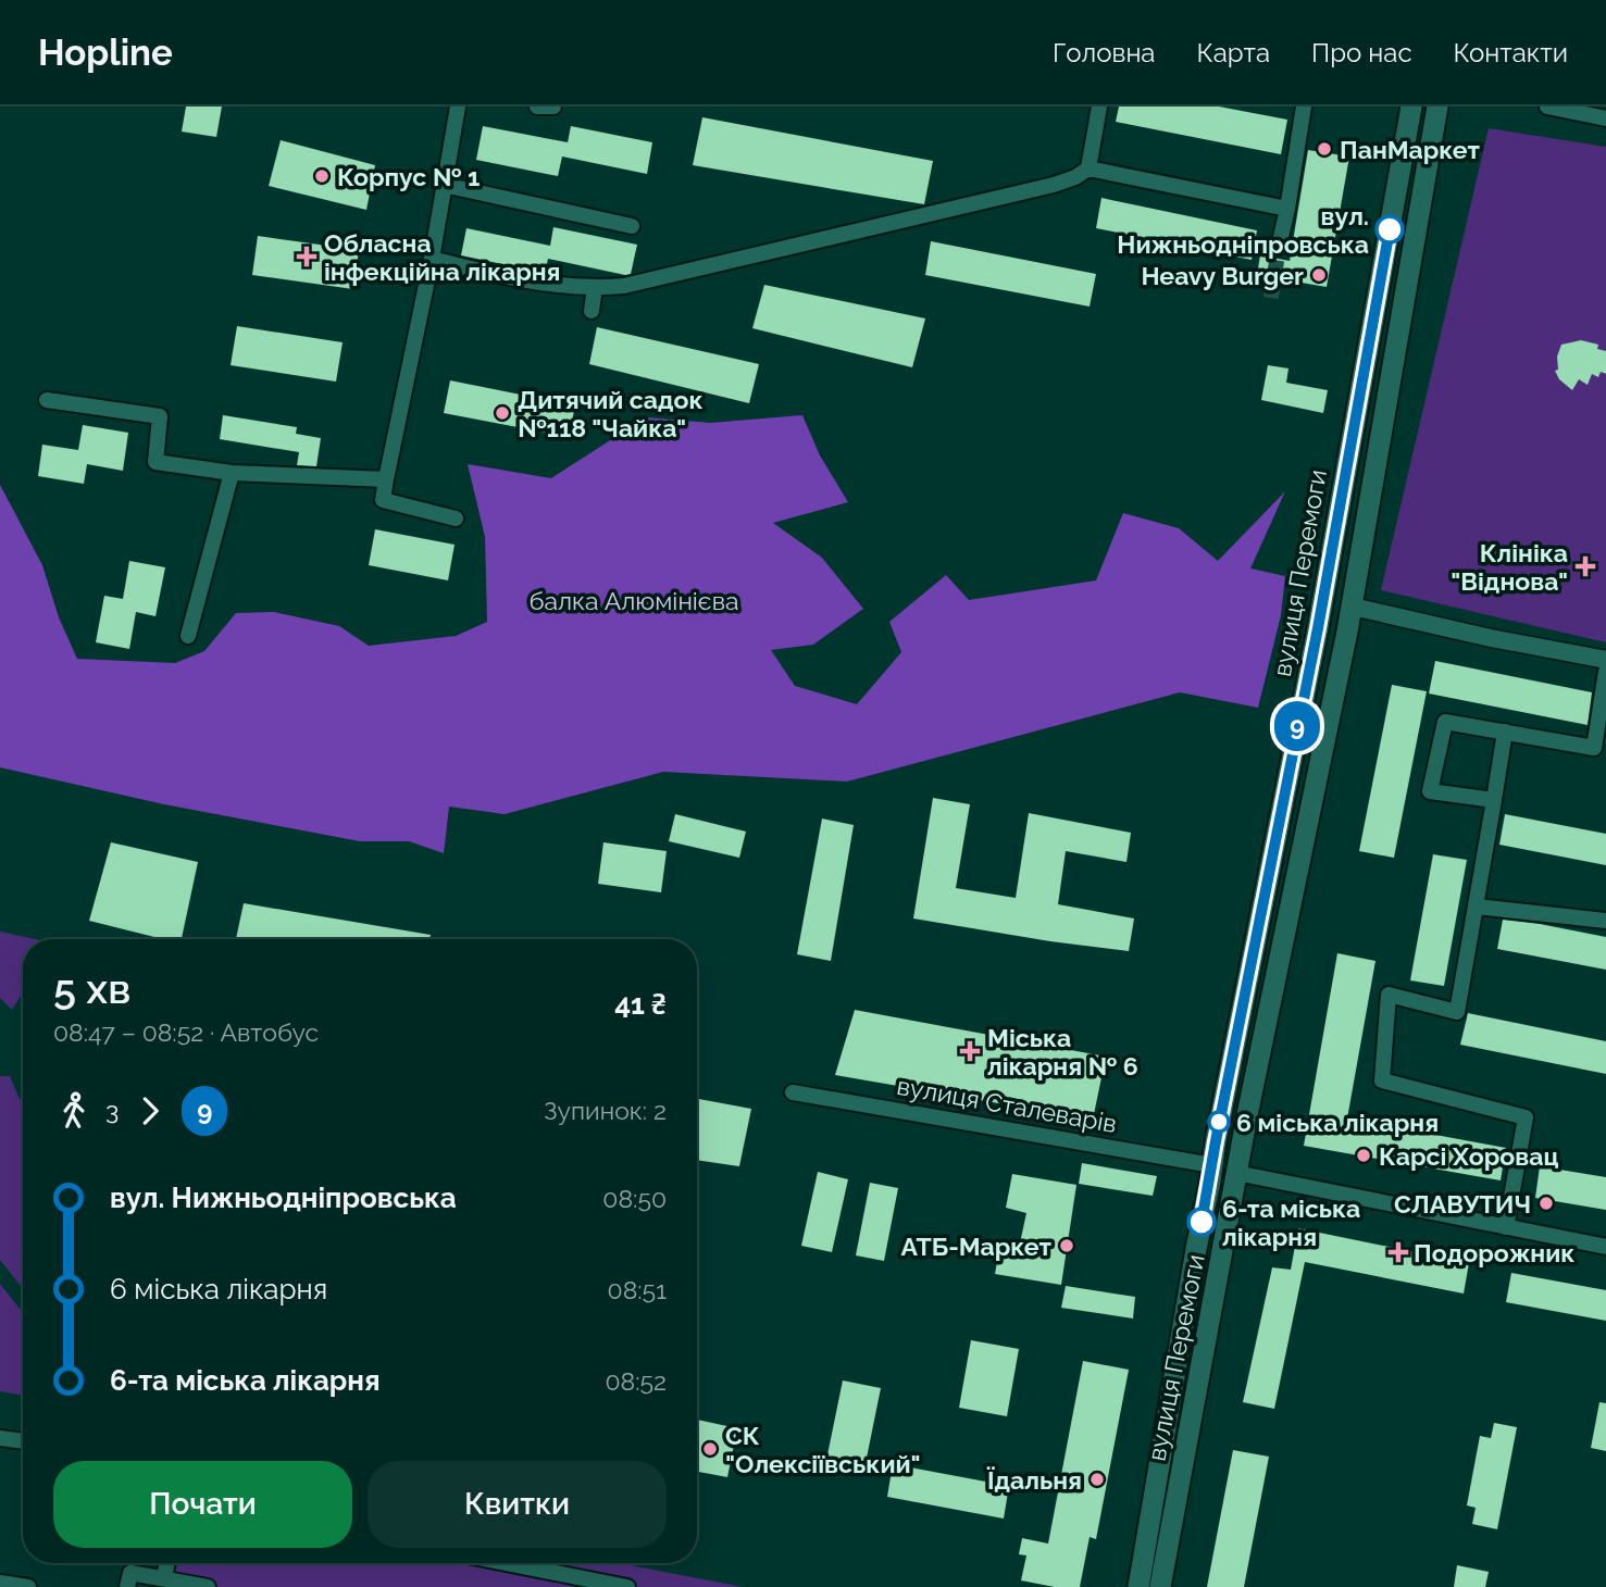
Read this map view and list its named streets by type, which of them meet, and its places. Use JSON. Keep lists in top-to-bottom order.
{
  "streets": {
    "main road": ["вулиця Перемоги"],
    "street": ["вулиця Сталеварів"]
  },
  "crossings": [
    ["вулиця Перемоги", "вулиця Сталеварів"]
  ],
  "parks": ["балка Алюмінієва"],
  "places": {
    "other": [
      "ПанМаркет",
      "Корпус № 1",
      "вул. Нижньодніпровська",
      "Heavy Burger",
      "Дитячий садок №118 \"Чайка\"",
      "6 міська лікарня",
      "Карсі Хоровац",
      "СЛАВУТИЧ",
      "6-та міська лікарня",
      "АТБ-Маркет",
      "СК \"Олексіївський\"",
      "Їдальня"
    ],
    "health": [
      "Обласна інфекційна лікарня",
      "Клініка \"Віднова\"",
      "Мiська лiкарня № 6",
      "Подорожник"
    ]
  },
  "lines": ["bus line 9"],
  "page": {
    "header": "Hopline",
    "nav": [
      "Головна",
      "Карта",
      "Про нас",
      "Контакти"
    ],
    "on_map": "9",
    "heading": ["5 хв", "08:47 – 08:52 · Автобус", "41 ₴"],
    "legs": ["3", "9", "Зупинок: 2"],
    "list": [
      {
        "name": "вул. Нижньодніпровська",
        "value": "08:50"
      },
      {
        "name": "6 міська лікарня",
        "value": "08:51"
      },
      {
        "name": "6-та міська лікарня",
        "value": "08:52"
      }
    ],
    "buttons": ["Почати", "Квитки"]
  }
}
